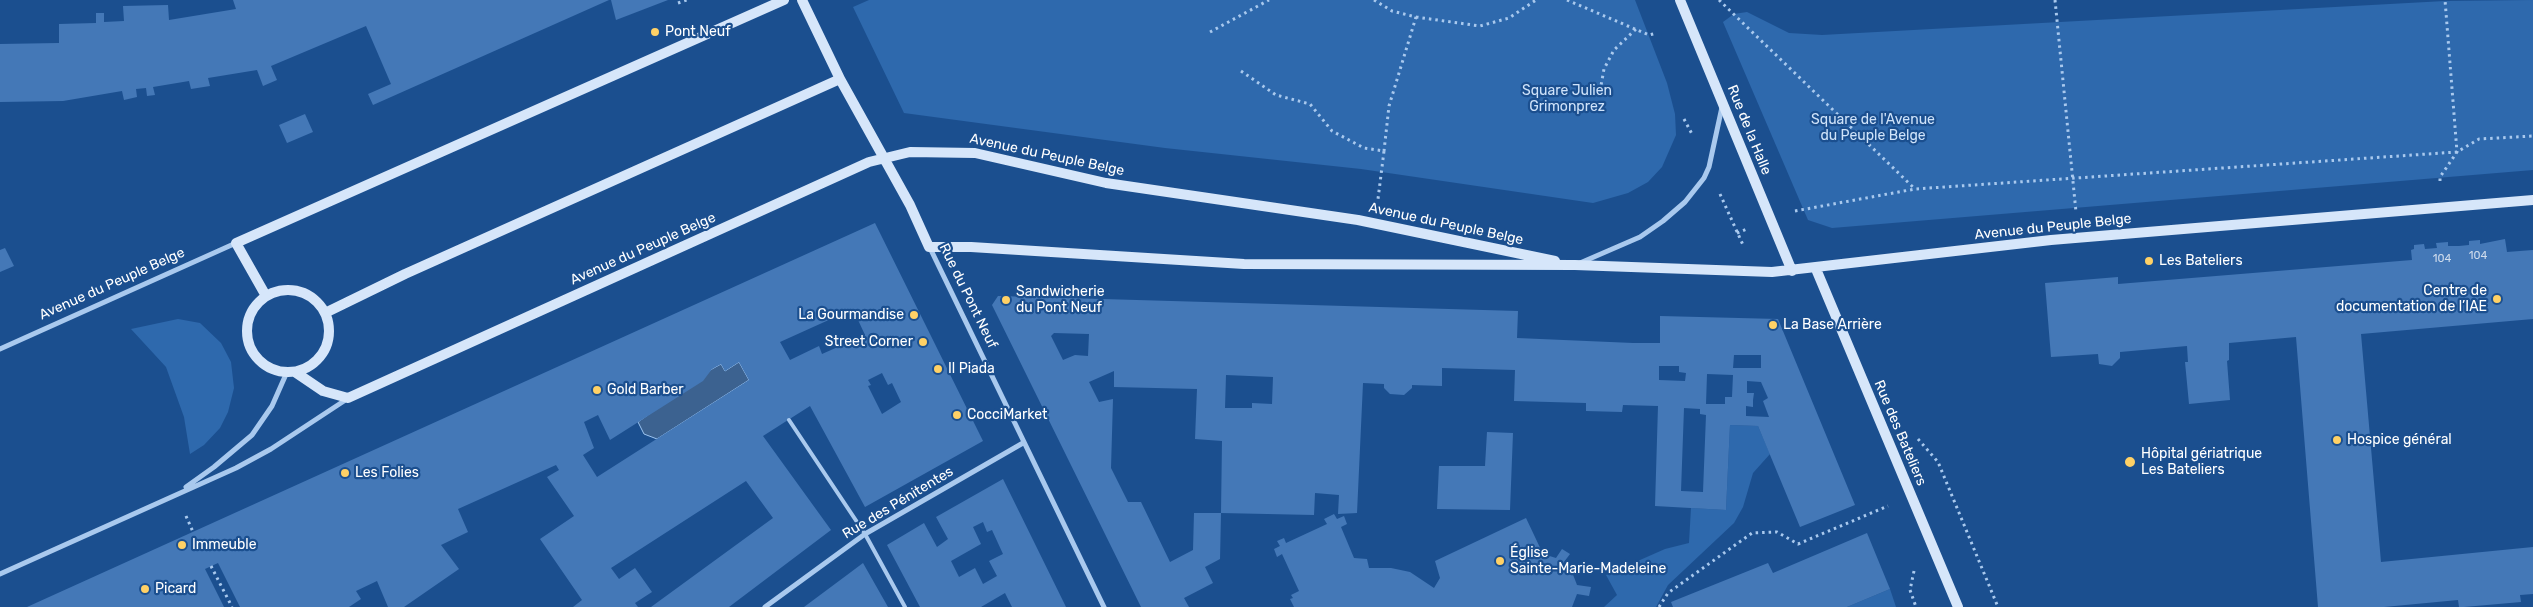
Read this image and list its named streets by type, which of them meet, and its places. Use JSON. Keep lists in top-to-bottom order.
{
  "streets": {
    "street": [
      "Rue de la Halle",
      "Avenue du Peuple Belge",
      "Rue du Pont Neuf",
      "Rue des Bateliers",
      "Rue des Pénitentes"
    ]
  },
  "crossings": [
    ["Rue de la Halle", "Avenue du Peuple Belge"],
    ["Avenue du Peuple Belge", "Rue du Pont Neuf"],
    ["Avenue du Peuple Belge", "Rue des Bateliers"],
    ["Rue du Pont Neuf", "Rue des Pénitentes"]
  ],
  "parks": ["Square Julien Grimonprez", "Square de l'Avenue du Peuple Belge"],
  "places": [
    "Pont Neuf",
    "Les Bateliers",
    "Centre de documentation de l’IAE",
    "Sandwicherie du Pont Neuf",
    "La Gourmandise",
    "La Base Arrière",
    "Street Corner",
    "Il Piada",
    "Gold Barber",
    "CocciMarket",
    "Hospice général",
    "Hôpital gériatrique Les Bateliers",
    "Les Folies",
    "Immeuble",
    "Église Sainte-Marie-Madeleine",
    "Picard"
  ],
  "house_numbers": ["104", "104"]
}
